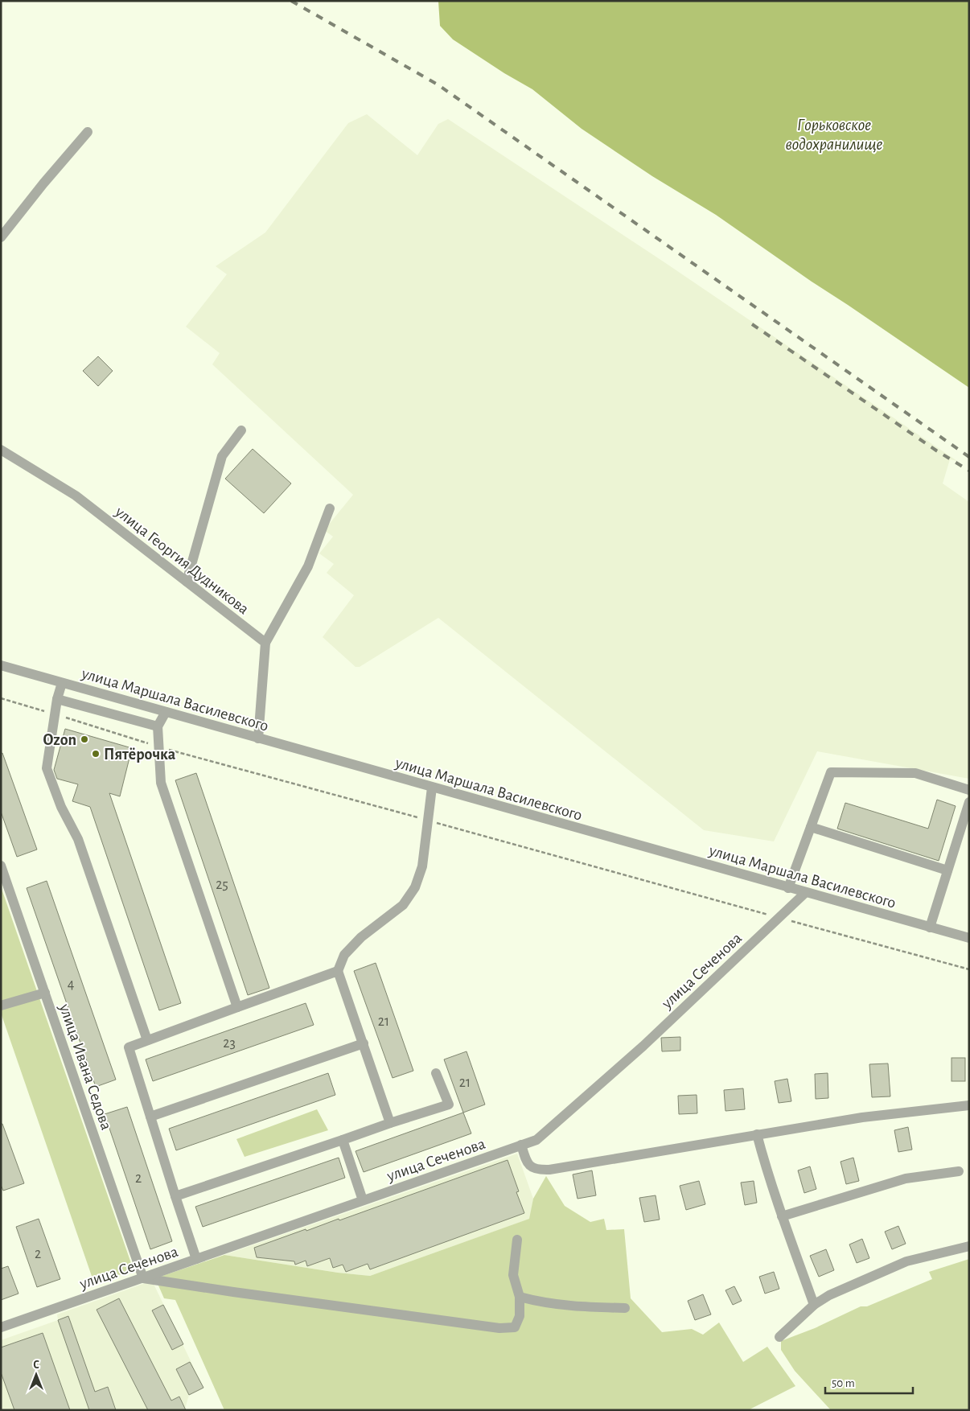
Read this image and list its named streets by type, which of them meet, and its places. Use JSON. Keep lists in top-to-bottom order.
{
  "streets": {
    "street": [
      "улица Георгия Дудникова",
      "улица Маршала Василевского",
      "улица Сеченова",
      "улица Ивана Седова"
    ]
  },
  "crossings": [
    ["улица Маршала Василевского", "улица Сеченова"],
    ["улица Сеченова", "улица Ивана Седова"]
  ],
  "water": ["Горьковское водохранилище"],
  "places": ["Ozon", "Пятёрочка"],
  "house_numbers": [
    "25",
    "4",
    "21",
    "23",
    "21",
    "2",
    "2"
  ],
  "scale_bar": "50 m",
  "north": "top"
}
